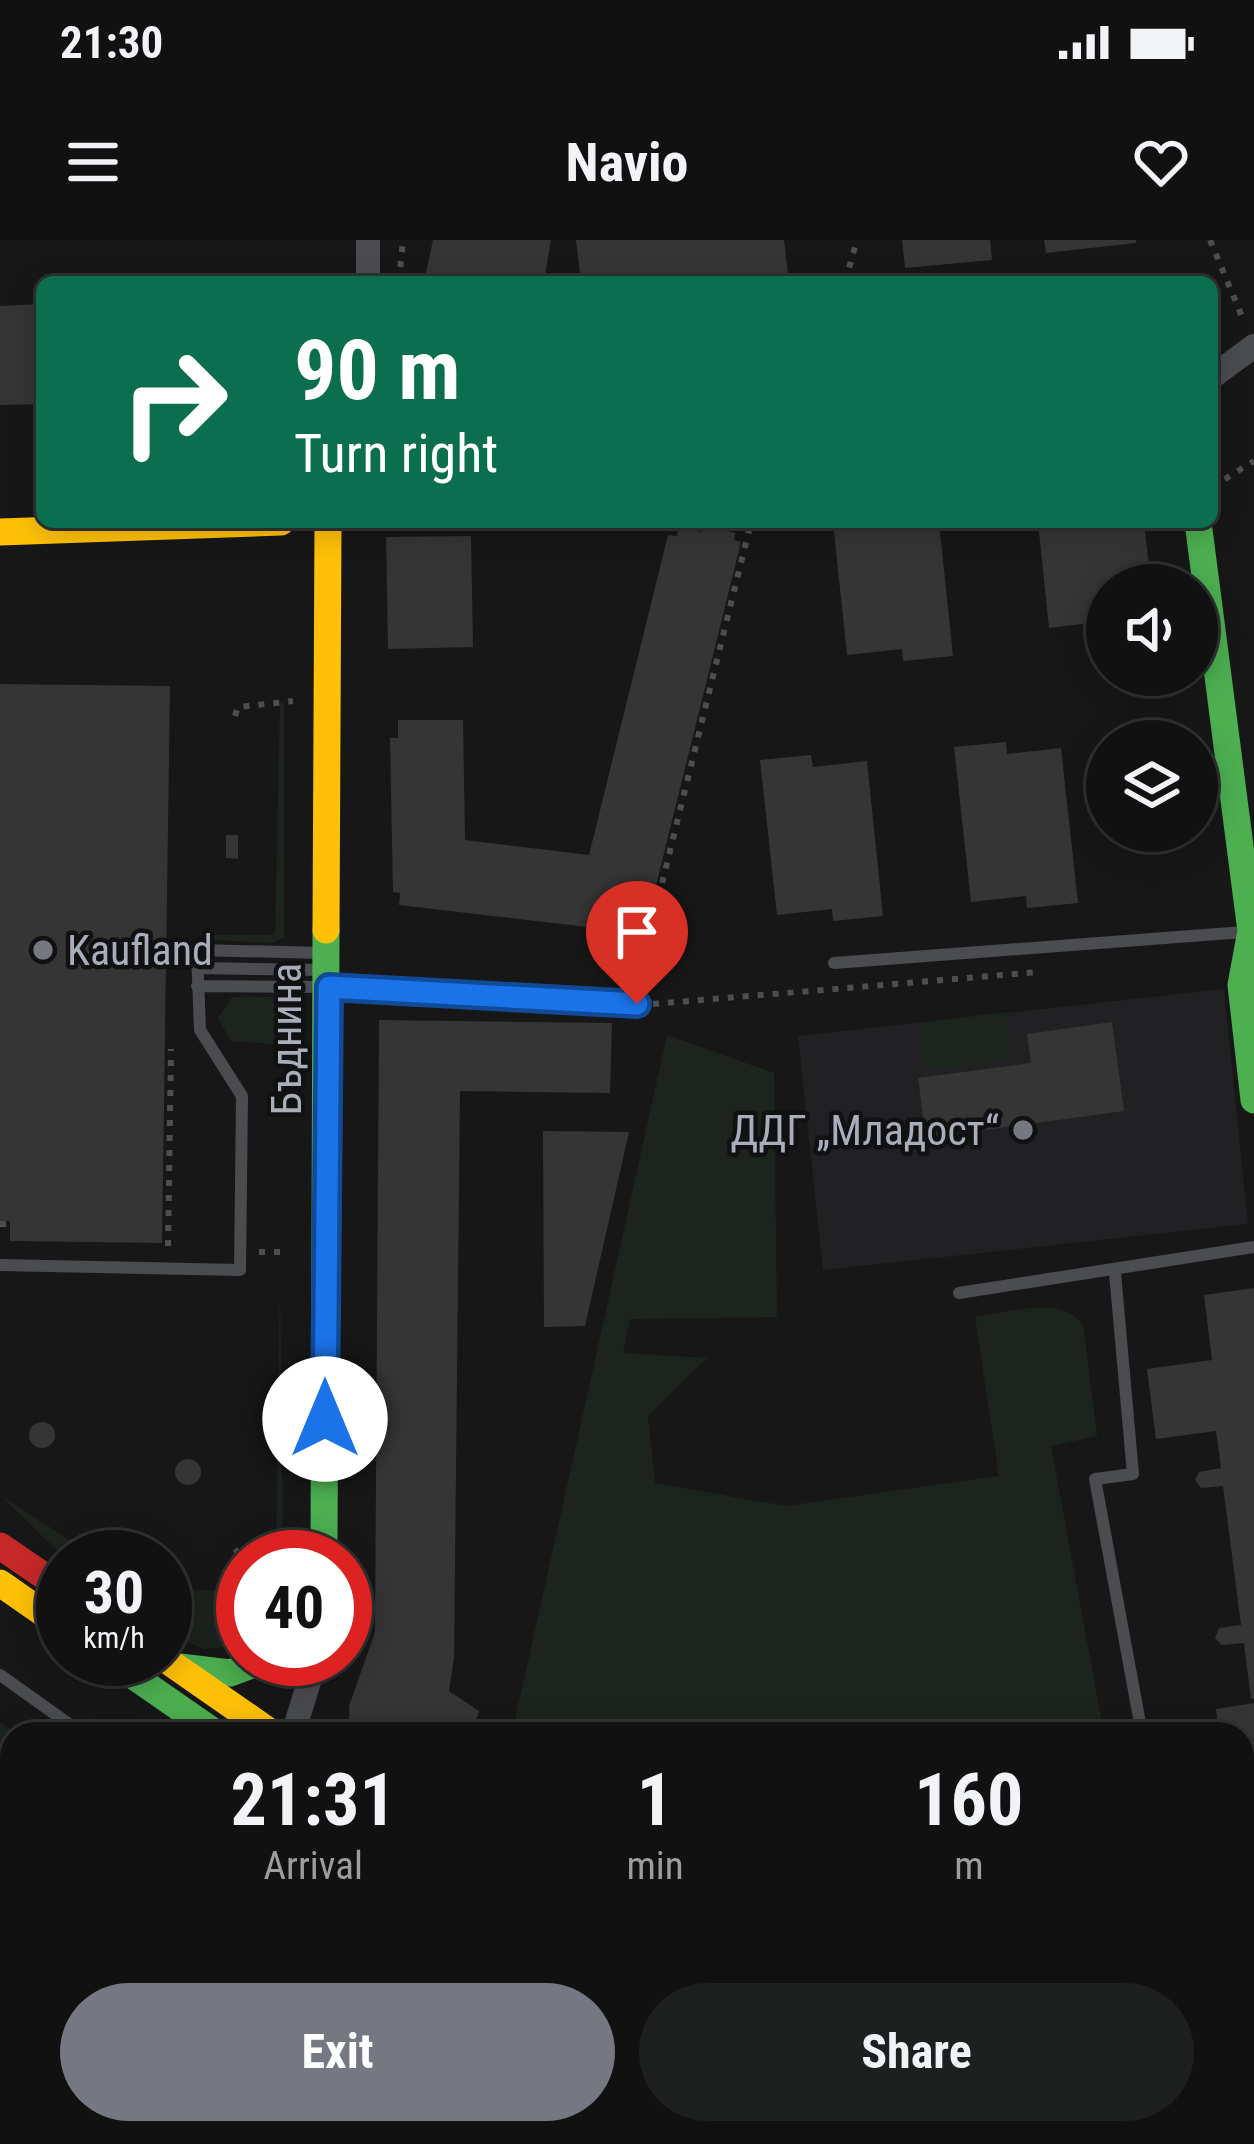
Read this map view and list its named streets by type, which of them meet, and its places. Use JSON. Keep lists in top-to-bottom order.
{
  "streets": {
    "street": ["Бъднина"]
  },
  "places": ["Kaufland", "ДДГ „Младост“"],
  "page": {
    "status": "21:30",
    "header": "Navio",
    "turn": ["90 m", "Turn right"],
    "speed": "30 km/h",
    "limit": "40",
    "eta": [
      "21:31",
      "Arrival",
      "1",
      "min",
      "160",
      "m"
    ],
    "buttons": ["Exit", "Share"]
  }
}
